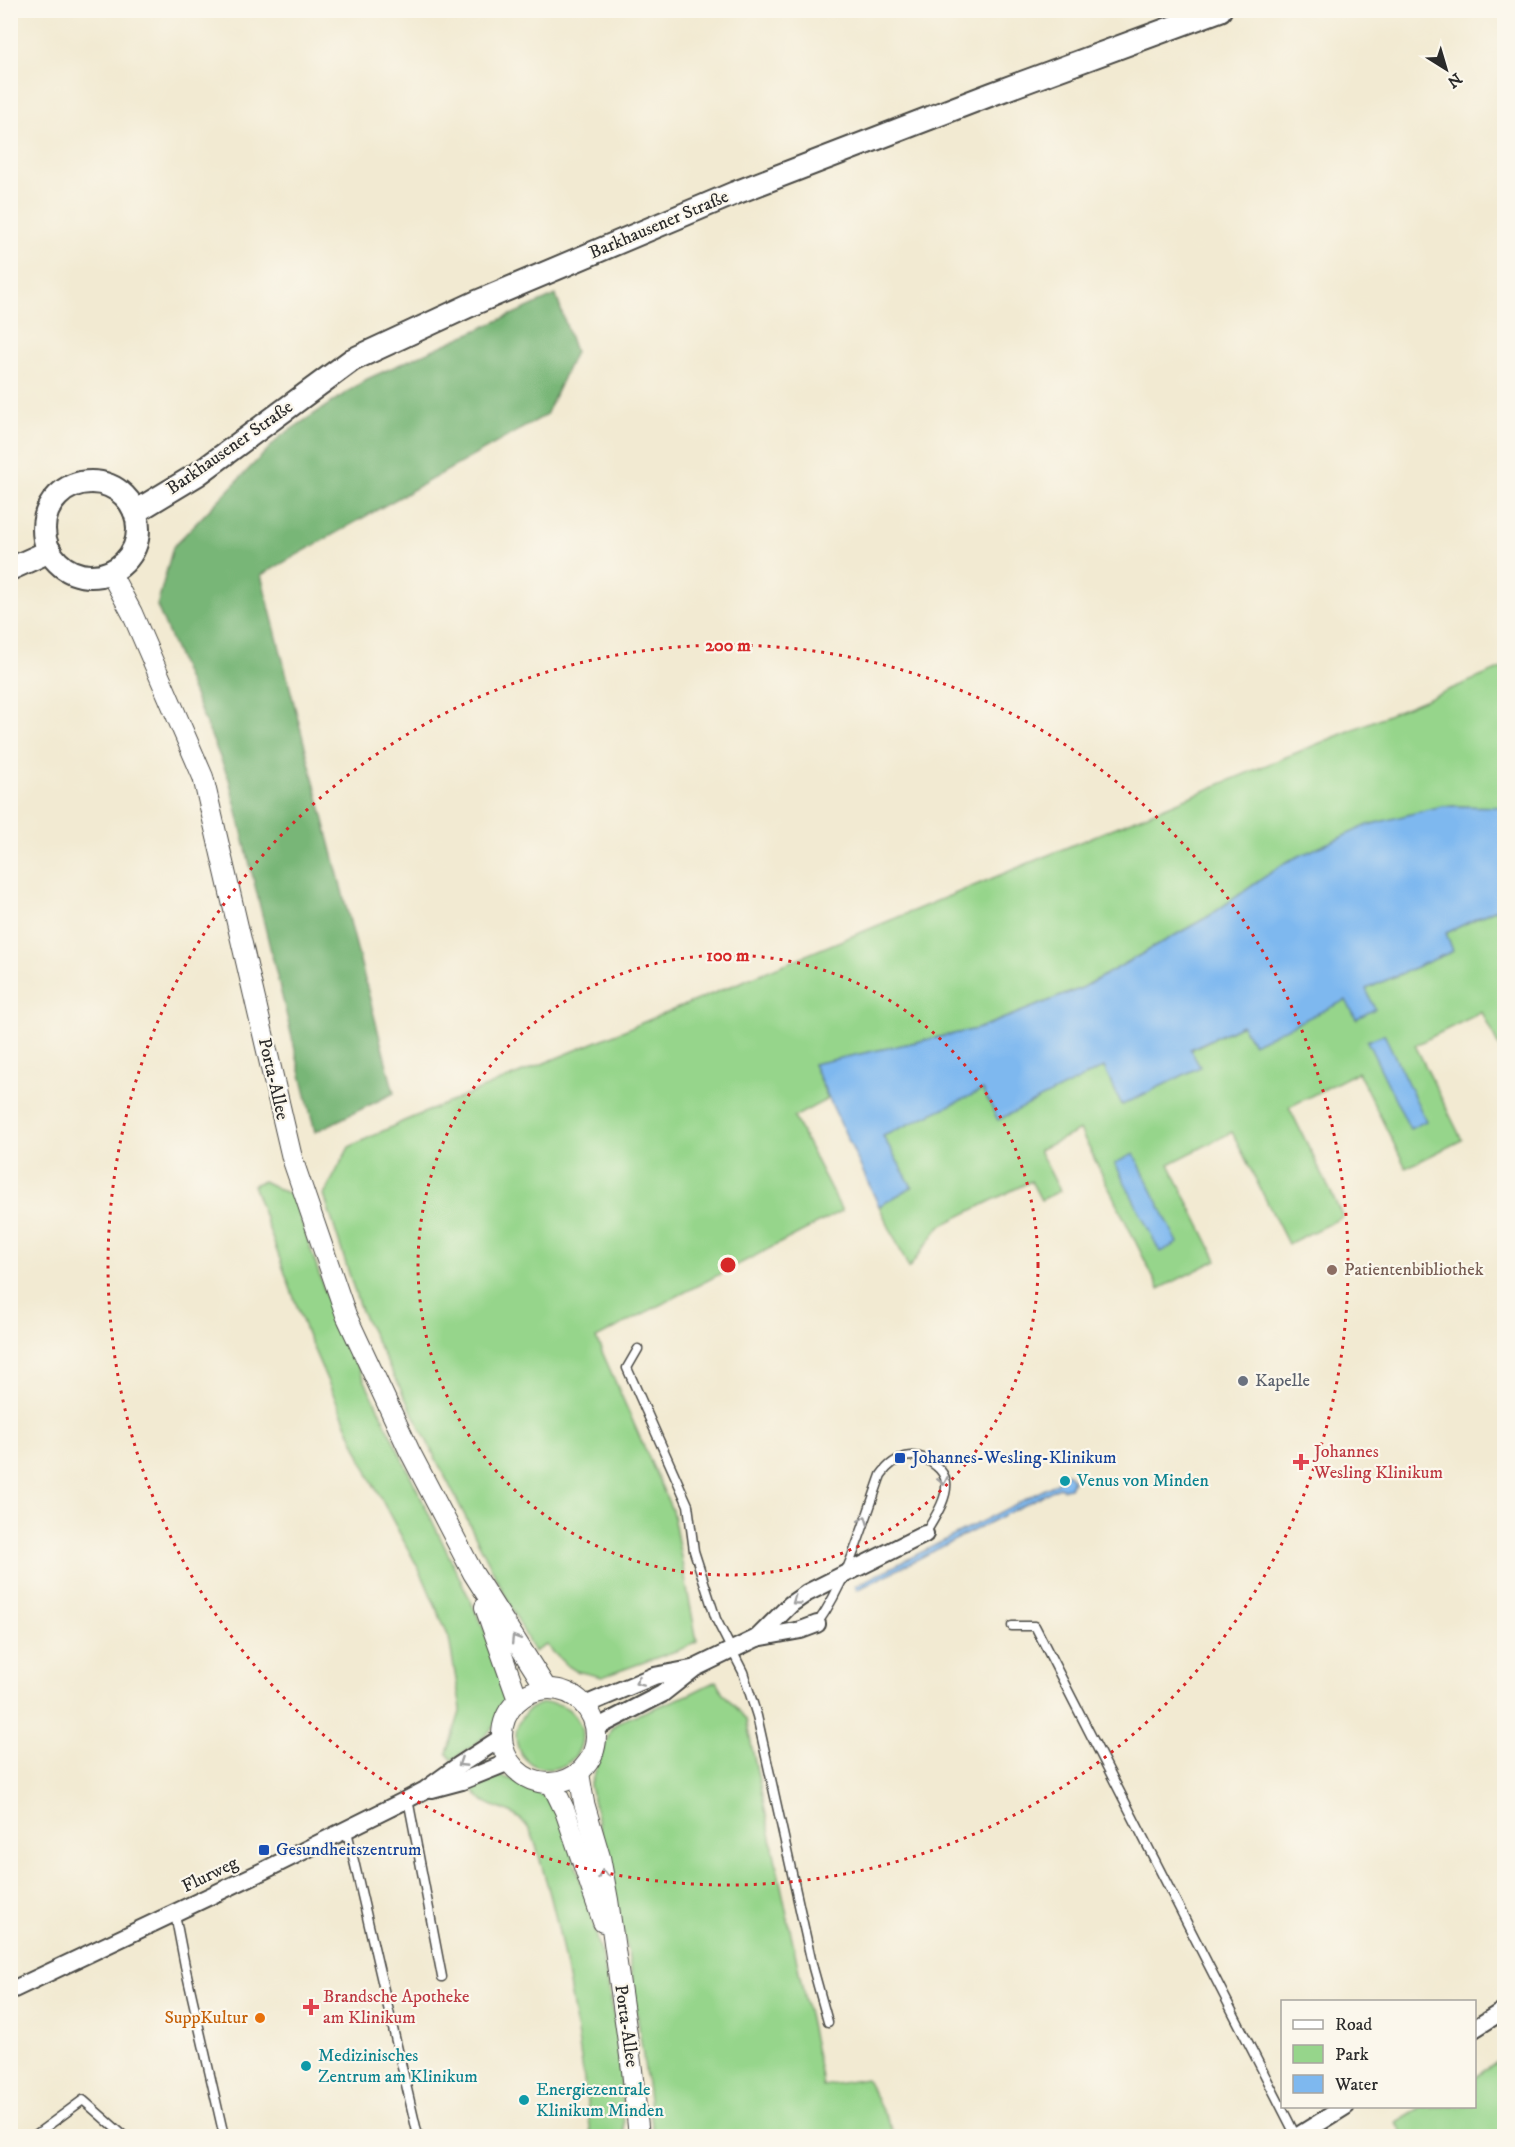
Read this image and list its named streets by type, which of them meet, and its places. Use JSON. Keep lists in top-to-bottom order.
{
  "streets": {
    "main road": ["Barkhausener Straße"],
    "street": ["Porta-Allee", "Flurweg"]
  },
  "crossings": [
    ["Barkhausener Straße", "Porta-Allee"],
    ["Porta-Allee", "Flurweg"]
  ],
  "places": {
    "other": [
      "Patientenbibliothek",
      "Kapelle",
      "Venus von Minden",
      "SuppKultur",
      "Medizinisches Zentrum am Klinikum",
      "Energiezentrale Klinikum Minden"
    ],
    "transit": ["Johannes-Wesling-Klinikum", "Gesundheitszentrum"],
    "health": ["Johannes Wesling Klinikum", "Brandsche Apotheke am Klinikum"]
  },
  "legend": ["Road", "Park", "Water"],
  "north": "bottom right",
  "rings": ["200 m", "100 m"]
}
